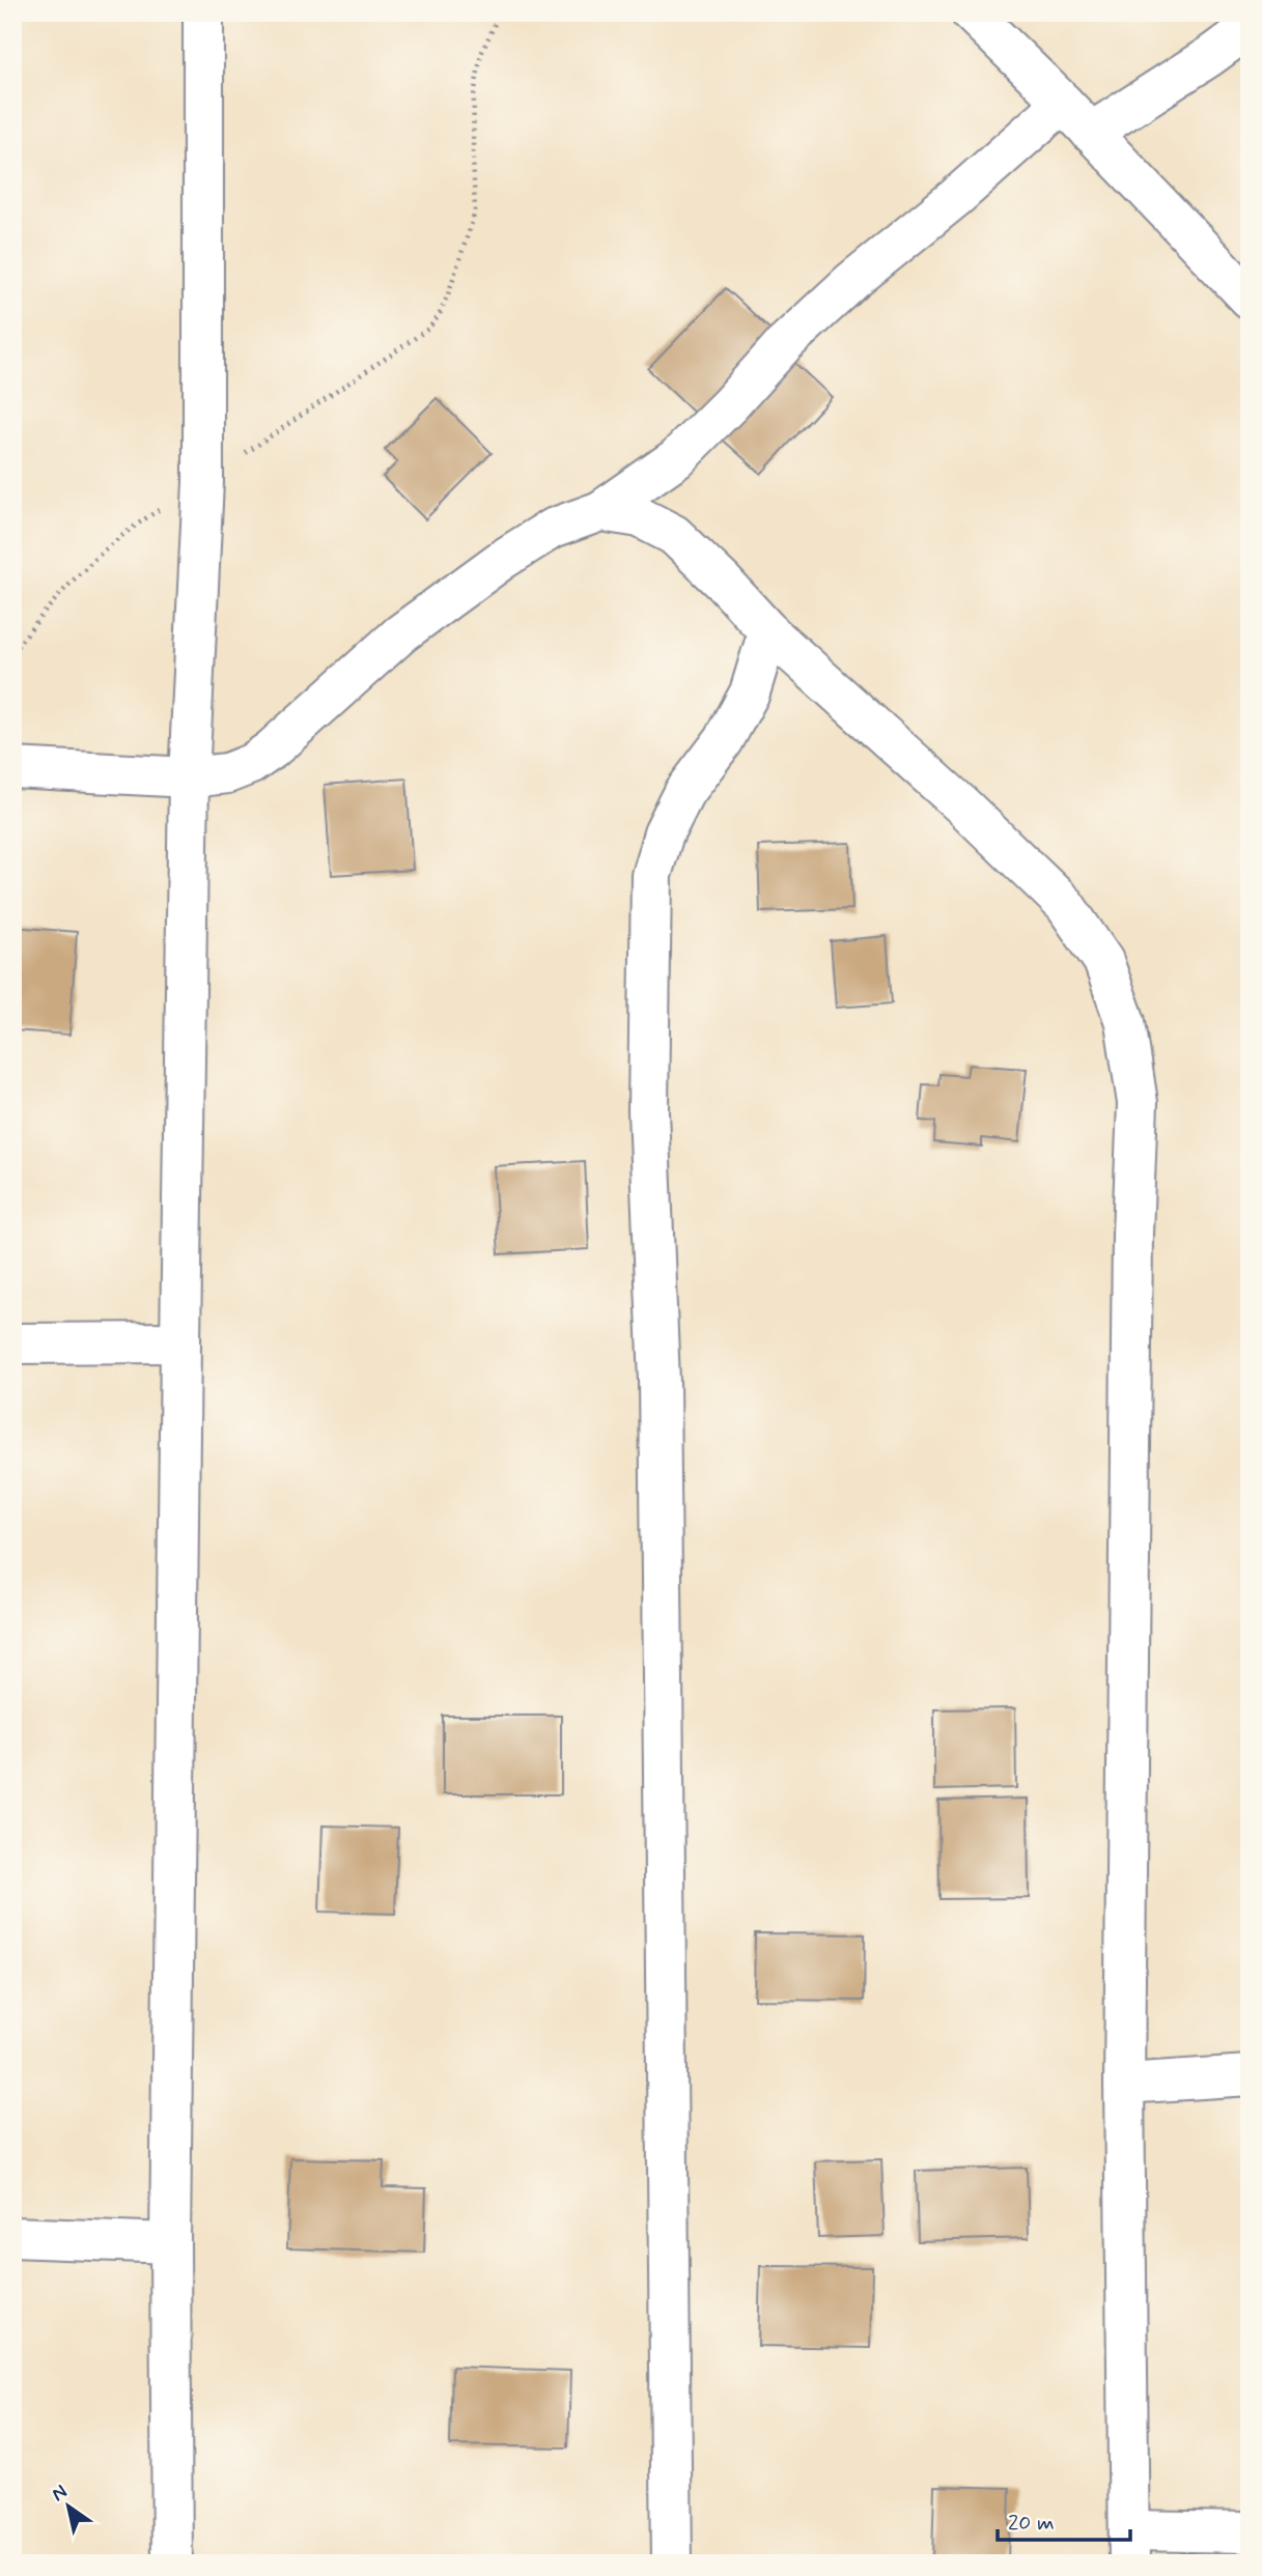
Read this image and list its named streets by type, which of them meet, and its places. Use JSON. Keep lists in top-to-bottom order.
{
  "scale_bar": "20 m",
  "north": "top left"
}
